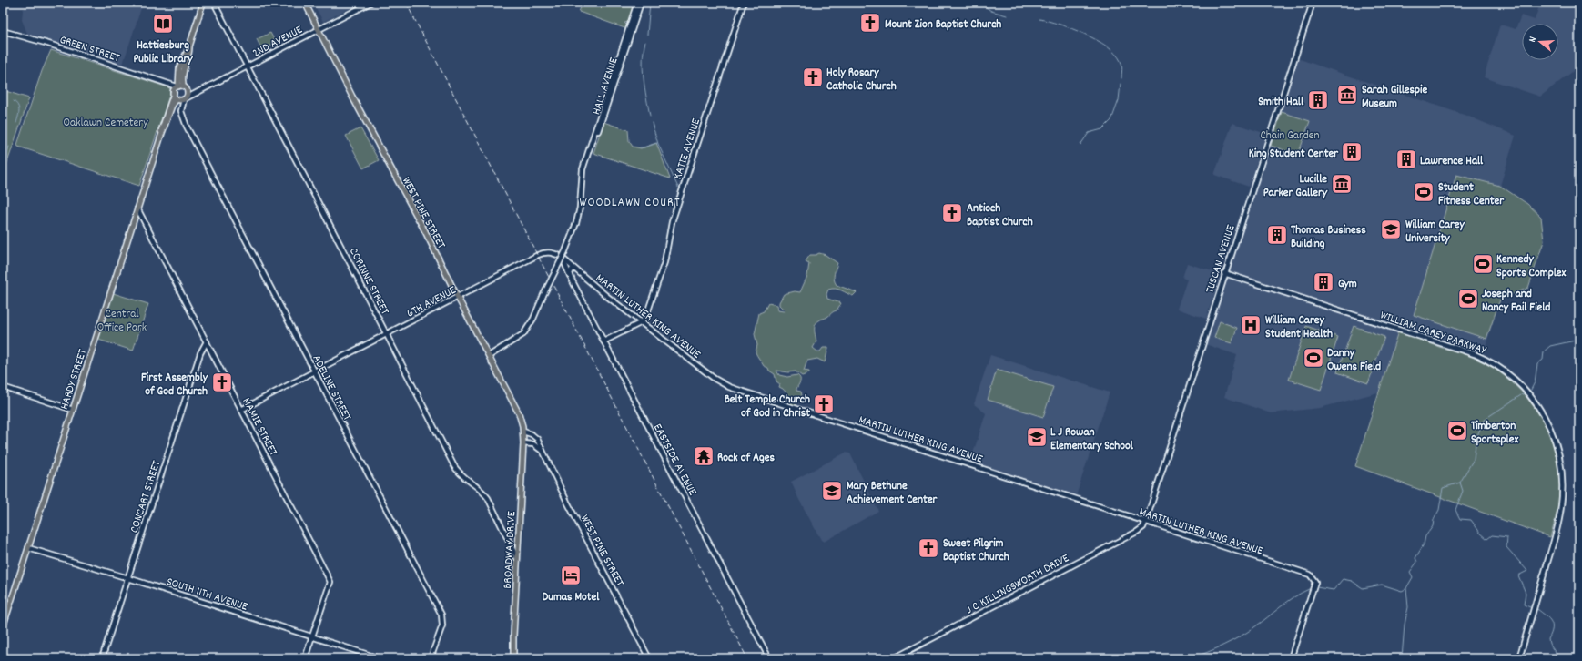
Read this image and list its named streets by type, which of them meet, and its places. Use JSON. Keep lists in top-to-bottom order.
{
  "streets": {
    "main road": ["WEST PINE STREET", "HARDY STREET", "BROADWAY DRIVE"],
    "street": [
      "2ND AVENUE",
      "GREEN STREET",
      "HALL AVENUE",
      "KATIE AVENUE",
      "TUSCAN AVENUE",
      "CORINNE STREET",
      "6TH AVENUE",
      "MARTIN LUTHER KING AVENUE",
      "WILLIAM CAREY PARKWAY",
      "ADELINE STREET",
      "MAMIE STREET",
      "EASTSIDE AVENUE",
      "CONCART STREET",
      "J C KILLINGSWORTH DRIVE",
      "SOUTH 11TH AVENUE"
    ]
  },
  "crossings": [
    ["2ND AVENUE", "WEST PINE STREET"],
    ["2ND AVENUE", "CORINNE STREET"],
    ["GREEN STREET", "HARDY STREET"],
    ["HALL AVENUE", "WEST PINE STREET"],
    ["KATIE AVENUE", "MARTIN LUTHER KING AVENUE"],
    ["WEST PINE STREET", "6TH AVENUE"],
    ["WEST PINE STREET", "BROADWAY DRIVE"],
    ["TUSCAN AVENUE", "MARTIN LUTHER KING AVENUE"],
    ["TUSCAN AVENUE", "WILLIAM CAREY PARKWAY"],
    ["TUSCAN AVENUE", "J C KILLINGSWORTH DRIVE"],
    ["CORINNE STREET", "6TH AVENUE"],
    ["CORINNE STREET", "BROADWAY DRIVE"],
    ["6TH AVENUE", "MARTIN LUTHER KING AVENUE"],
    ["6TH AVENUE", "ADELINE STREET"],
    ["6TH AVENUE", "MAMIE STREET"],
    ["MARTIN LUTHER KING AVENUE", "EASTSIDE AVENUE"],
    ["MARTIN LUTHER KING AVENUE", "J C KILLINGSWORTH DRIVE"],
    ["HARDY STREET", "ADELINE STREET"],
    ["HARDY STREET", "MAMIE STREET"],
    ["HARDY STREET", "SOUTH 11TH AVENUE"],
    ["MAMIE STREET", "CONCART STREET"],
    ["MAMIE STREET", "SOUTH 11TH AVENUE"],
    ["CONCART STREET", "SOUTH 11TH AVENUE"]
  ],
  "districts": ["WOODLAWN COURT"],
  "parks": ["Oaklawn Cemetery", "Chain Garden", "Central Office Park"],
  "places": {
    "church": [
      "Mount Zion Baptist Church",
      "Holy Rosary Catholic Church",
      "Antioch Baptist Church",
      "First Assembly of God Church",
      "Belt Temple Church of God in Christ",
      "Sweet Pilgrim Baptist Church"
    ],
    "library": ["Hattiesburg Public Library"],
    "museum": ["Sarah Gillespie Museum", "Lucille Parker Gallery"],
    "building": [
      "Smith Hall",
      "King Student Center",
      "Lawrence Hall",
      "Thomas Business Building",
      "Gym"
    ],
    "sports": [
      "Student Fitness Center",
      "Kennedy Sports Complex",
      "Joseph and Nancy Fail Field",
      "Danny Owens Field",
      "Timberton Sportsplex"
    ],
    "school or university": ["William Carey University", "L J Rowan Elementary School", "Mary Bethune Achievement Center"],
    "hospital": ["William Carey Student Health"],
    "temple": ["Rock of Ages"],
    "hotel": ["Dumas Motel"]
  },
  "north": "left"
}
